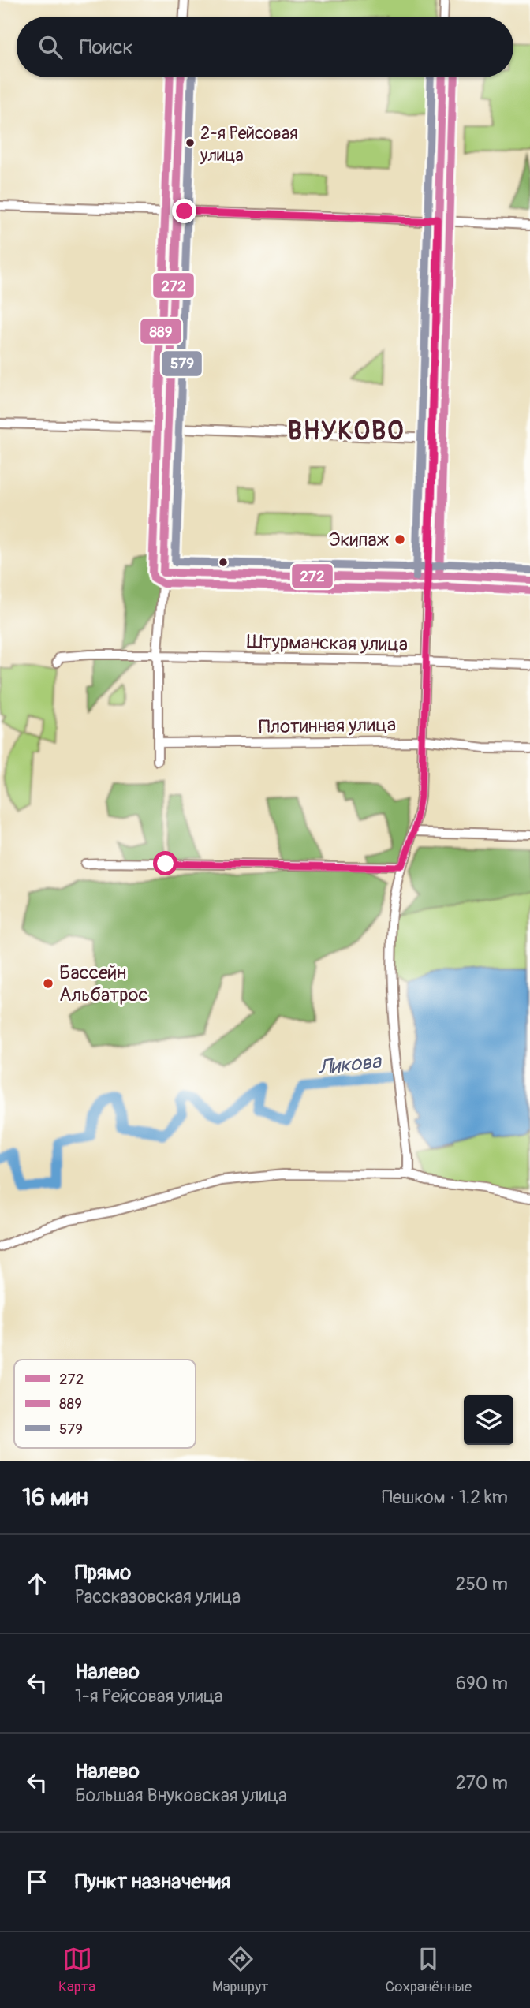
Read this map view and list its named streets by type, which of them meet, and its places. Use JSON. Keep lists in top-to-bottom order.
{
  "streets": {
    "street": ["Штурманская улица", "Плотинная улица"]
  },
  "districts": ["ВНУКОВО"],
  "water": ["Ликова"],
  "places": ["2-я Рейсовая улица", "Экипаж", "Бассейн Альбатрос"],
  "lines": ["transit line 272", "transit line 889", "transit line 579"],
  "legend": ["272", "889", "579"],
  "page": {
    "search": "Поиск",
    "heading": ["16 мин", "Пешком · 1.2 km"],
    "list": [
      ["Прямо", "Рассказовская улица", "250 m"],
      ["Налево", "1-я Рейсовая улица", "690 m"],
      ["Налево", "Большая Внуковская улица", "270 m"],
      "Пункт назначения"
    ],
    "nav": ["Карта", "Маршрут", "Сохранённые"]
  }
}
